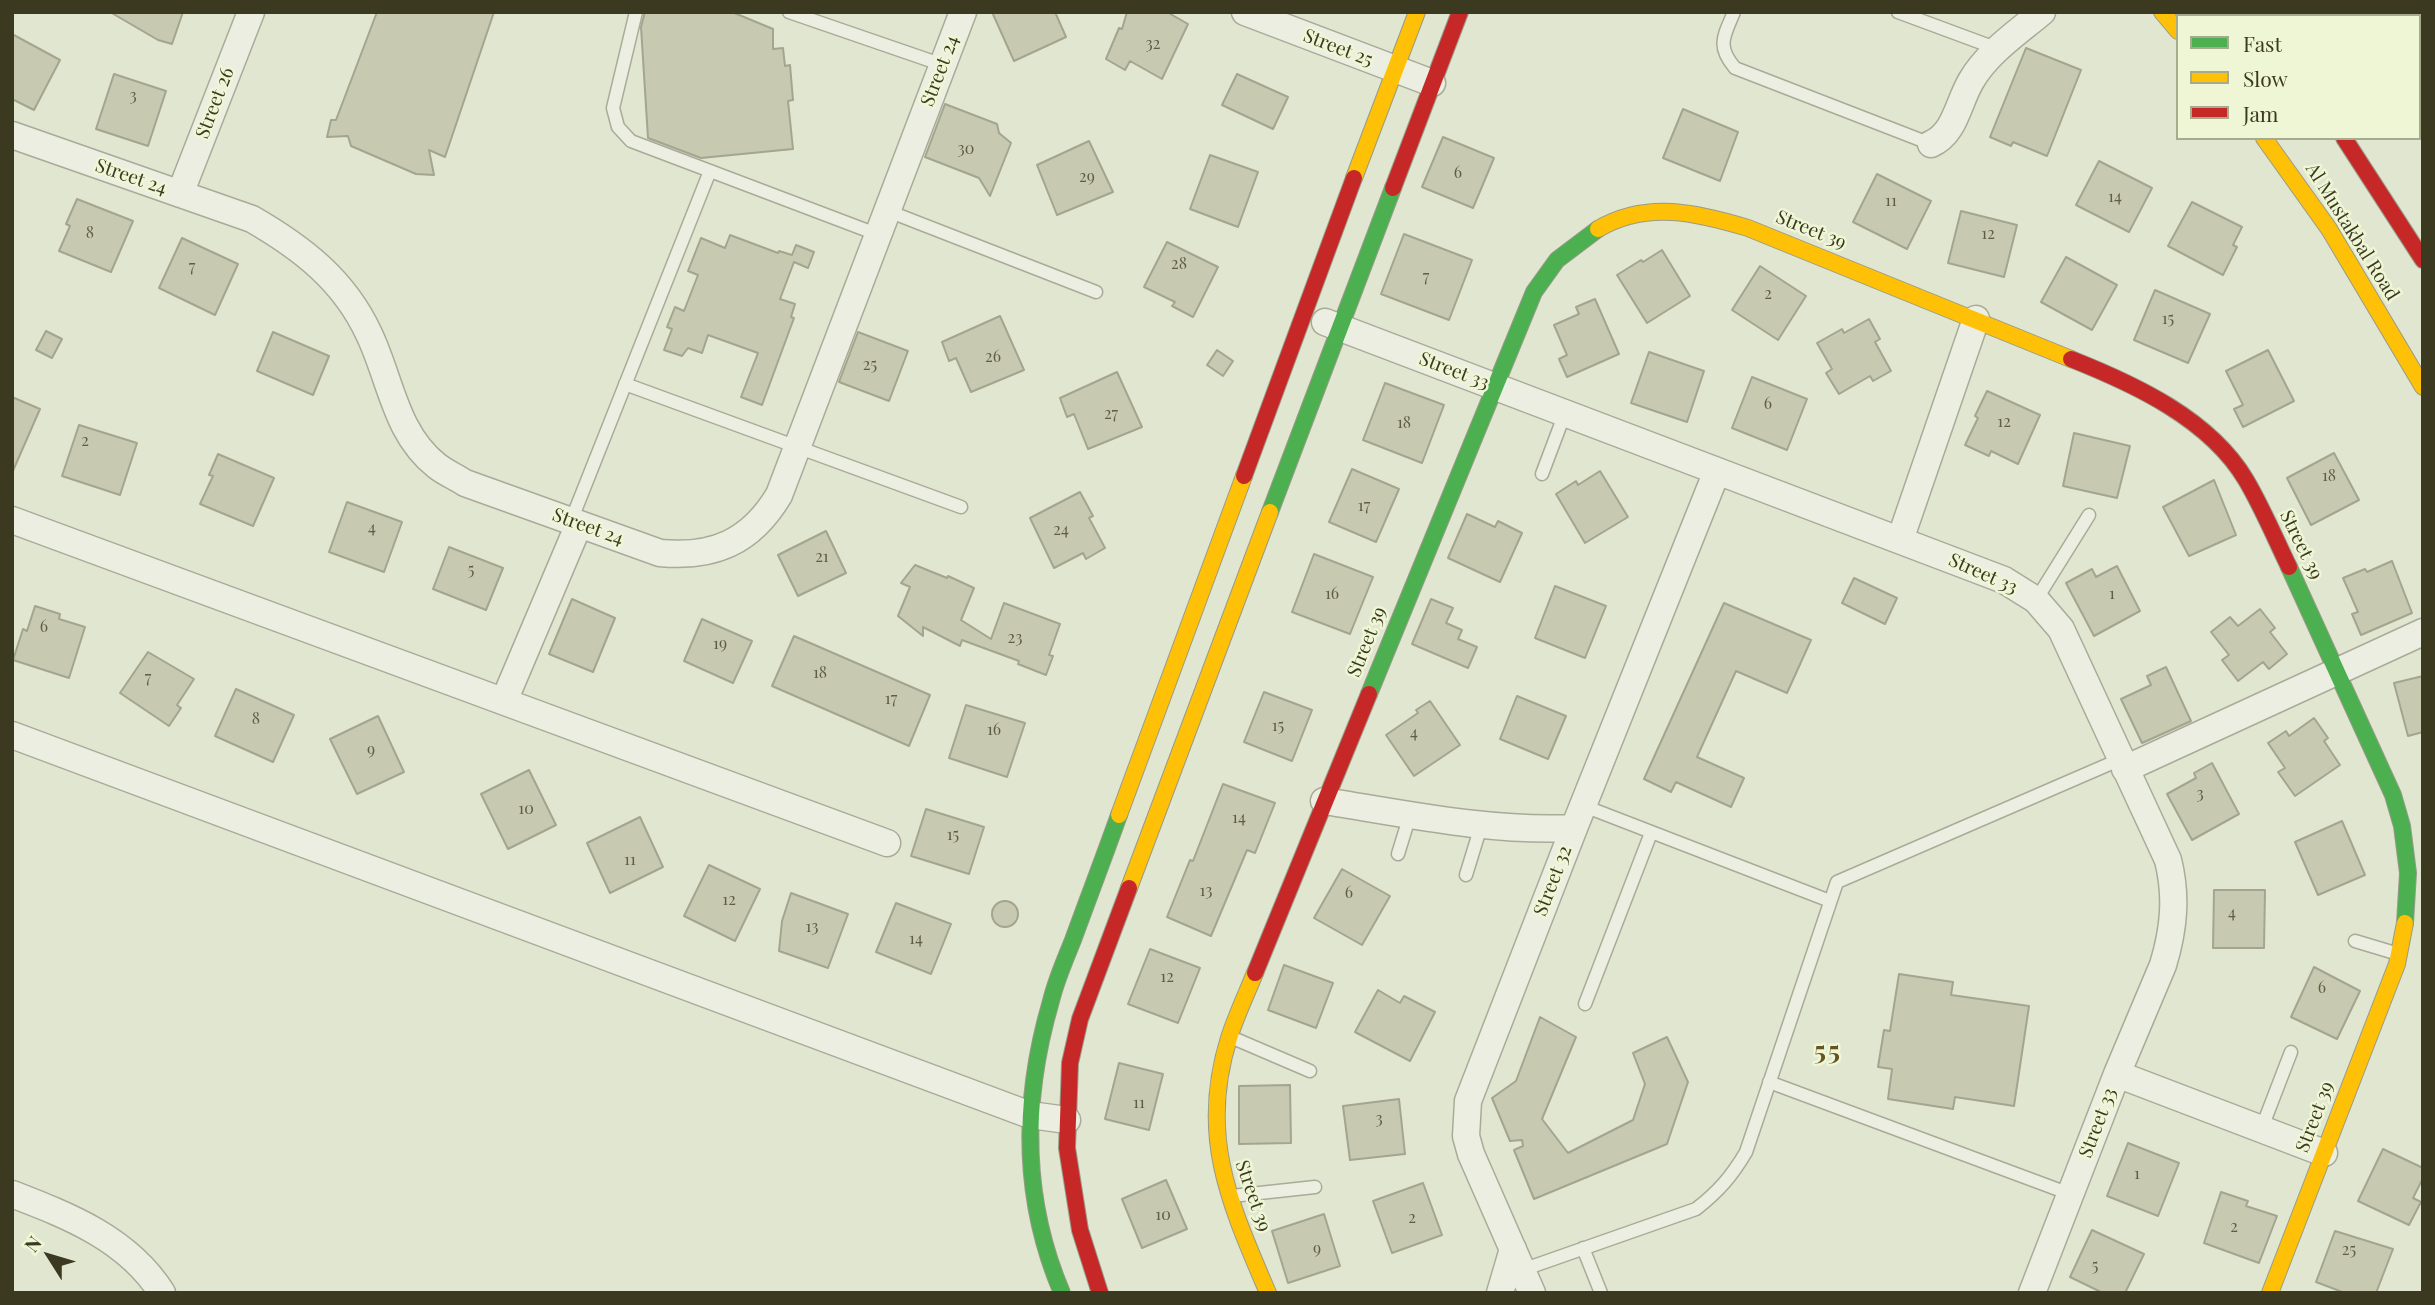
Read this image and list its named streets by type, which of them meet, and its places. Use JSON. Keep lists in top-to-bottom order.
{
  "streets": {
    "street": [
      "Street 25",
      "Street 24",
      "Street 26",
      "Street 39",
      "Al Mustakbal Road",
      "Street 33",
      "Street 32"
    ]
  },
  "crossings": [
    ["Street 24", "Street 26"],
    ["Street 39", "Street 33"],
    ["Street 33", "Street 32"]
  ],
  "districts": ["55"],
  "house_numbers": [
    "32",
    "3",
    "30",
    "6",
    "29",
    "14",
    "11",
    "8",
    "12",
    "28",
    "7",
    "7",
    "2",
    "15",
    "26",
    "25",
    "6",
    "27",
    "12",
    "18",
    "2",
    "18",
    "17",
    "4",
    "24",
    "21",
    "5",
    "16",
    "1",
    "6",
    "23",
    "19",
    "18",
    "7",
    "17",
    "8",
    "15",
    "16",
    "4",
    "9",
    "3",
    "10",
    "14",
    "15",
    "11",
    "13",
    "6",
    "12",
    "4",
    "13",
    "14",
    "12",
    "6",
    "11",
    "3",
    "1",
    "10",
    "2",
    "2",
    "9",
    "25",
    "5"
  ],
  "legend": ["Fast", "Slow", "Jam"],
  "north": "top left"
}
